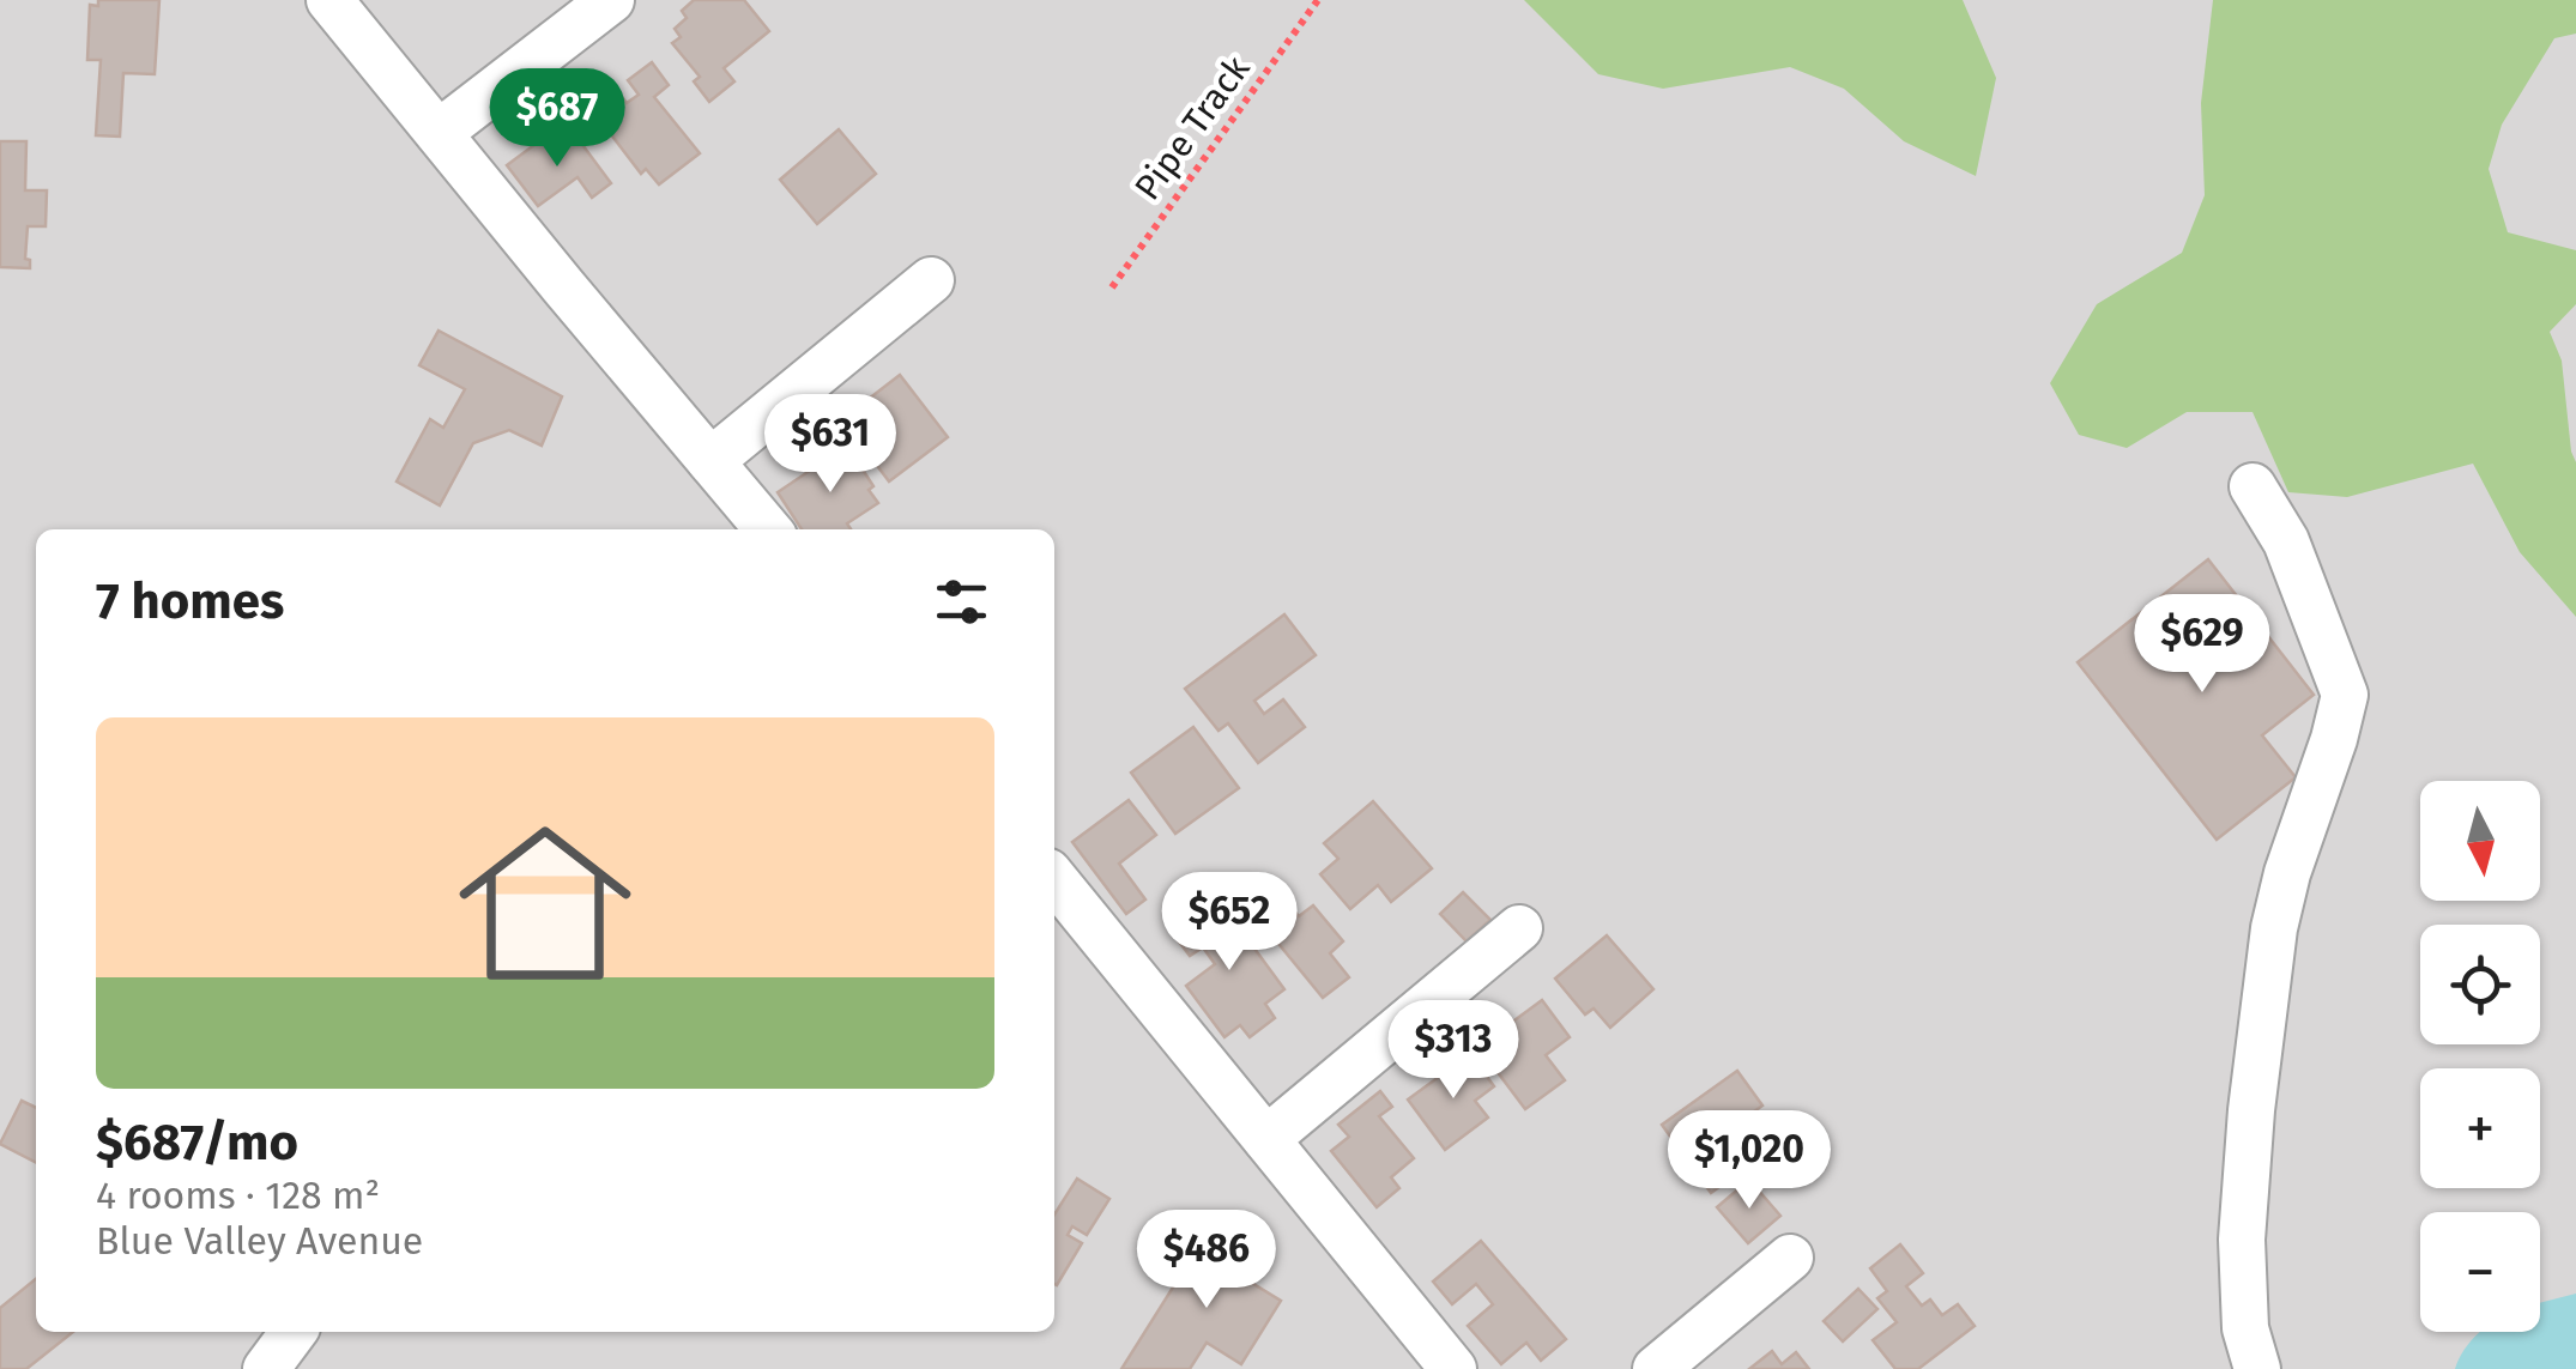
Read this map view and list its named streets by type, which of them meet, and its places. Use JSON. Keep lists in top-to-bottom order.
{
  "streets": {
    "path": ["Pipe Track"]
  },
  "north": "bottom",
  "page": {
    "price": [
      "$687",
      "$631",
      "$629",
      "$652",
      "$313",
      "$1,020",
      "$486"
    ],
    "heading": "7 homes",
    "list": [
      {
        "name": "$687/mo",
        "note": "4 rooms · 128 m² · Blue Valley Avenue"
      }
    ],
    "map_buttons": ["+", "−"]
  }
}
